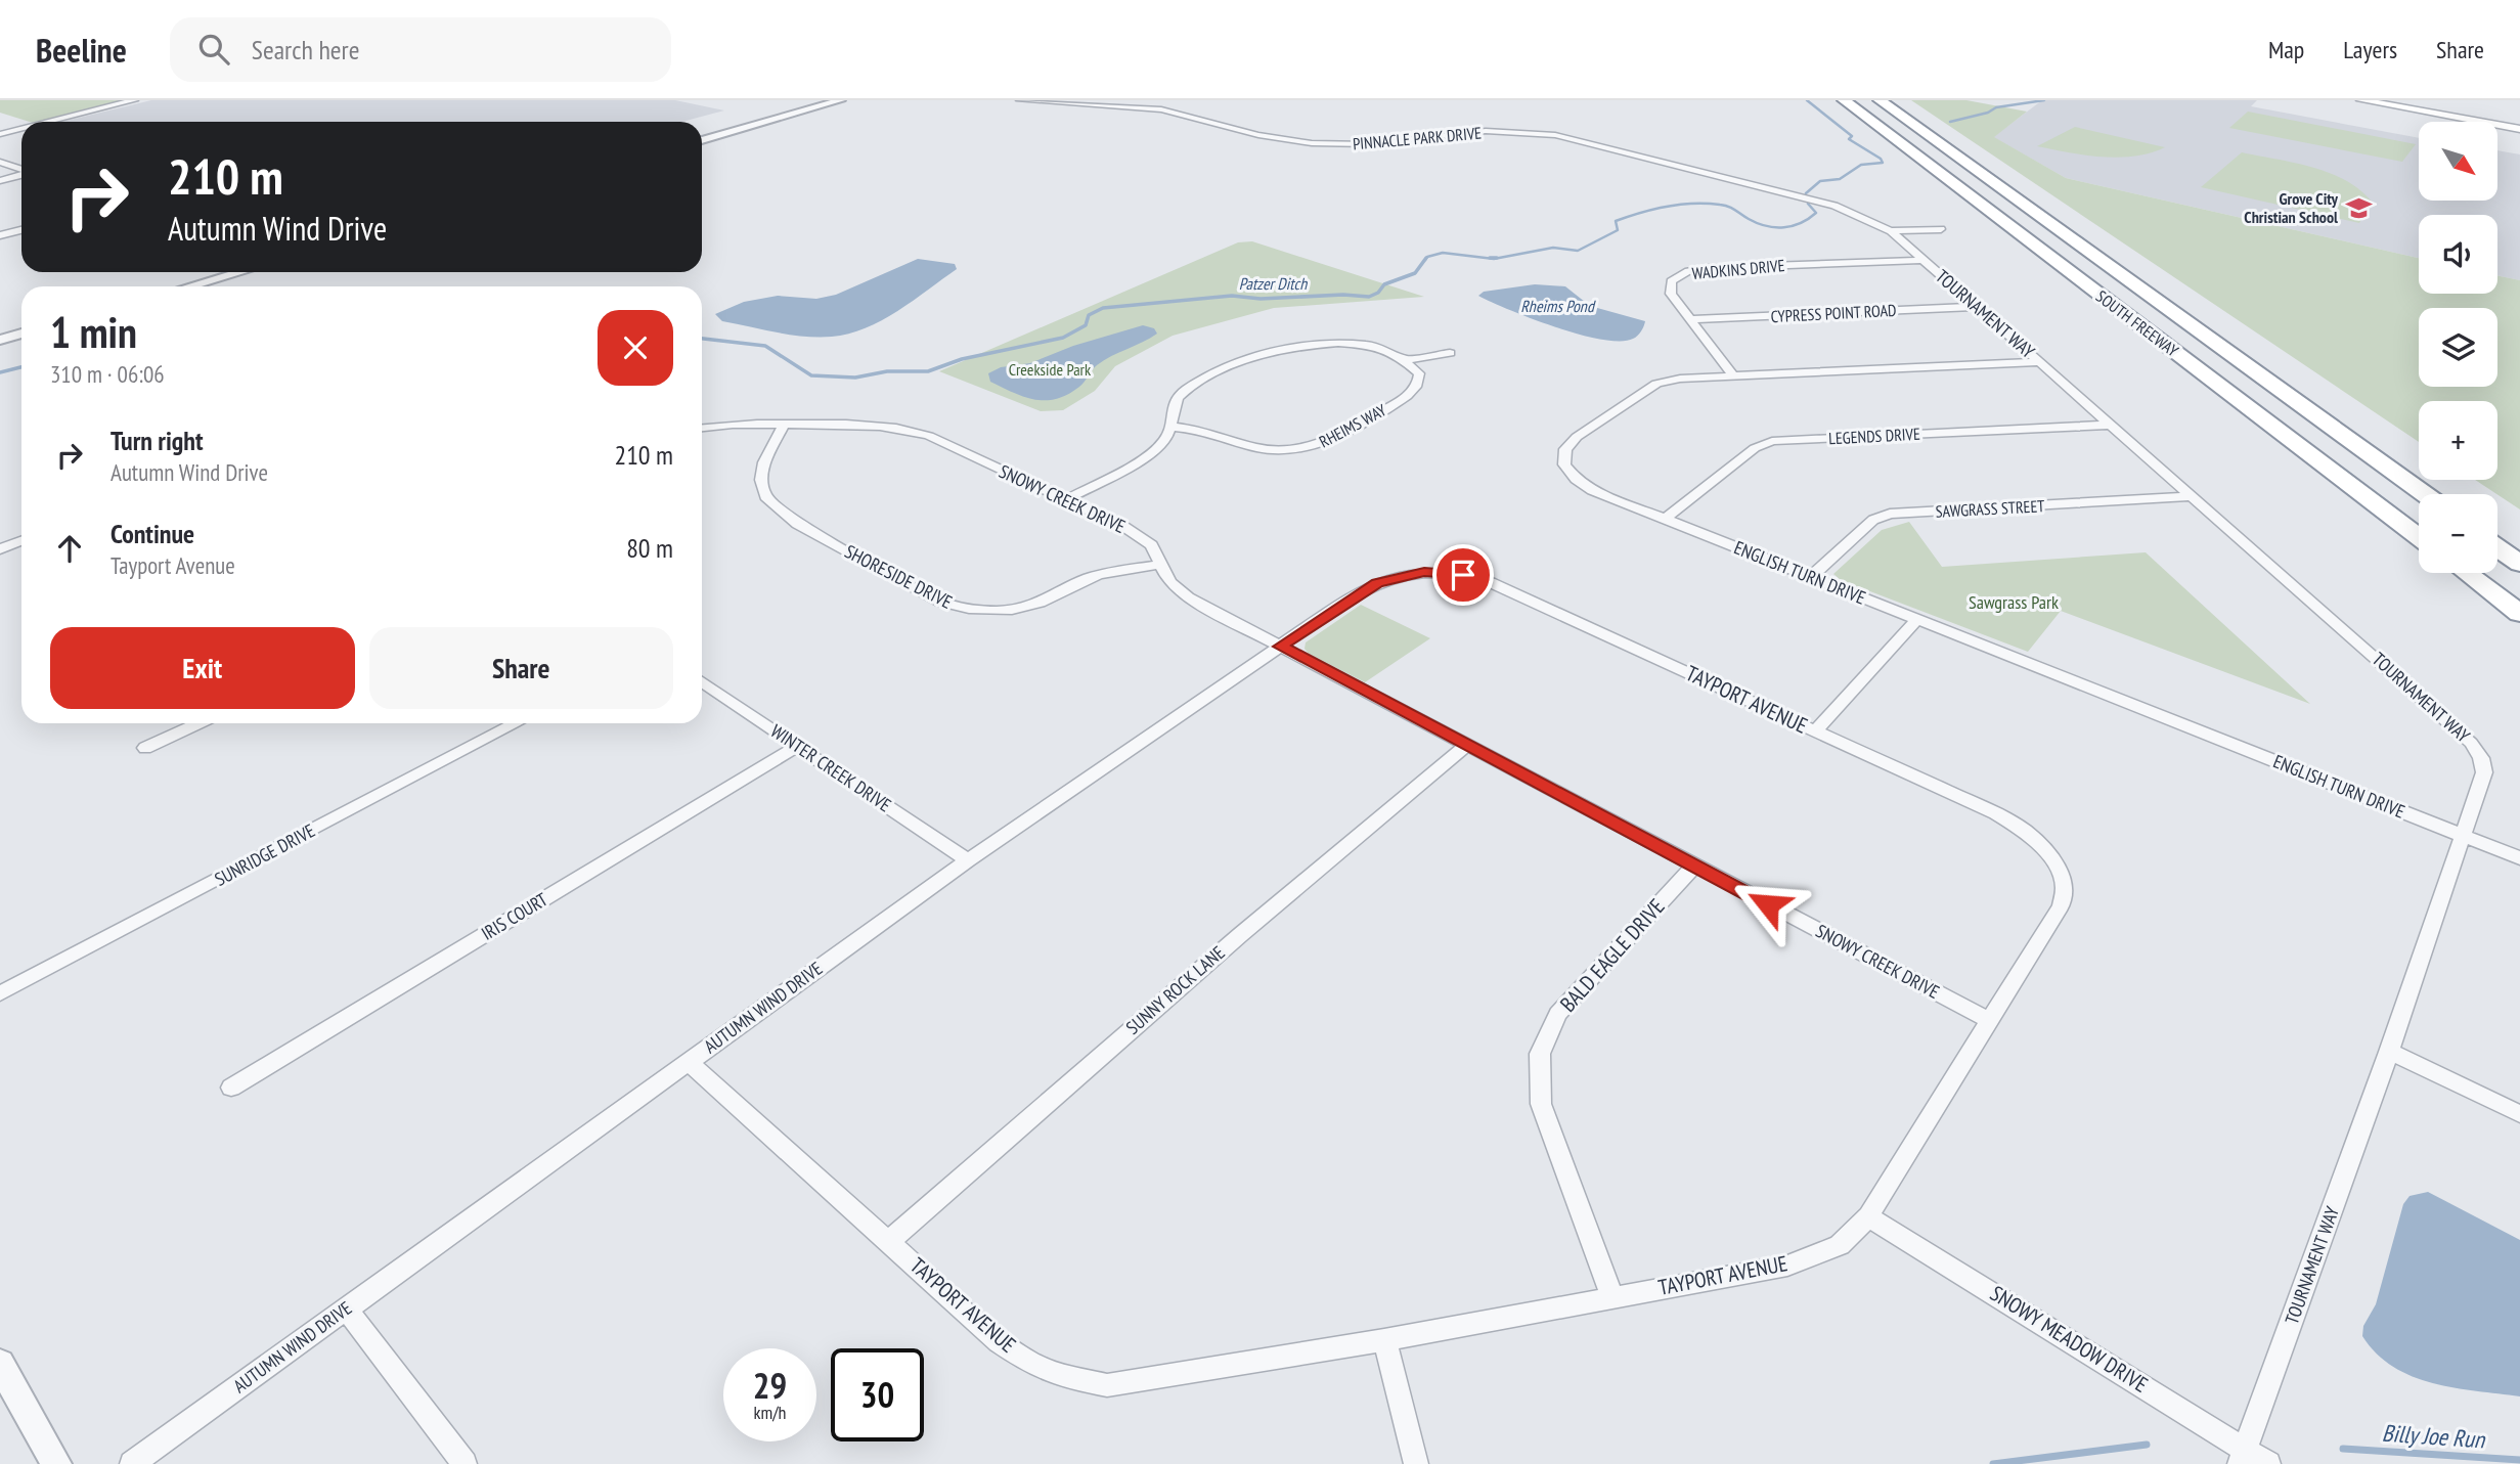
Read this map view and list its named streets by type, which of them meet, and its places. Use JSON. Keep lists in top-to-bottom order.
{
  "streets": {
    "highway": ["SOUTH FREEWAY"],
    "street": [
      "PINNACLE PARK DRIVE",
      "WADKINS DRIVE",
      "CYPRESS POINT ROAD",
      "TOURNAMENT WAY",
      "RHEIMS WAY",
      "LEGENDS DRIVE",
      "SNOWY CREEK DRIVE",
      "SAWGRASS STREET",
      "ENGLISH TURN DRIVE",
      "SHORESIDE DRIVE",
      "TAYPORT AVENUE",
      "WINTER CREEK DRIVE",
      "SUNRIDGE DRIVE",
      "IRIS COURT",
      "BALD EAGLE DRIVE",
      "SUNNY ROCK LANE",
      "AUTUMN WIND DRIVE",
      "SNOWY MEADOW DRIVE"
    ]
  },
  "crossings": [
    ["PINNACLE PARK DRIVE", "TOURNAMENT WAY"],
    ["WADKINS DRIVE", "CYPRESS POINT ROAD"],
    ["WADKINS DRIVE", "TOURNAMENT WAY"],
    ["WADKINS DRIVE", "ENGLISH TURN DRIVE"],
    ["CYPRESS POINT ROAD", "TOURNAMENT WAY"],
    ["TOURNAMENT WAY", "LEGENDS DRIVE"],
    ["TOURNAMENT WAY", "SAWGRASS STREET"],
    ["TOURNAMENT WAY", "ENGLISH TURN DRIVE"],
    ["TOURNAMENT WAY", "SNOWY MEADOW DRIVE"],
    ["LEGENDS DRIVE", "ENGLISH TURN DRIVE"],
    ["SNOWY CREEK DRIVE", "SHORESIDE DRIVE"],
    ["SNOWY CREEK DRIVE", "TAYPORT AVENUE"],
    ["SNOWY CREEK DRIVE", "BALD EAGLE DRIVE"],
    ["SNOWY CREEK DRIVE", "SUNNY ROCK LANE"],
    ["SNOWY CREEK DRIVE", "AUTUMN WIND DRIVE"],
    ["SAWGRASS STREET", "ENGLISH TURN DRIVE"],
    ["TAYPORT AVENUE", "BALD EAGLE DRIVE"],
    ["TAYPORT AVENUE", "SUNNY ROCK LANE"],
    ["TAYPORT AVENUE", "AUTUMN WIND DRIVE"],
    ["TAYPORT AVENUE", "SNOWY MEADOW DRIVE"],
    ["WINTER CREEK DRIVE", "IRIS COURT"],
    ["WINTER CREEK DRIVE", "AUTUMN WIND DRIVE"]
  ],
  "water": ["Patzer Ditch", "Rheims Pond", "Billy Joe Run"],
  "parks": ["Creekside Park", "Sawgrass Park"],
  "places": {
    "school or university": ["Grove City Christian School"]
  },
  "north": "bottom right",
  "page": {
    "header": "Beeline",
    "search": "Search here",
    "nav": ["Map", "Layers", "Share"],
    "map_buttons": ["+", "−"],
    "turn": ["210 m", "Autumn Wind Drive"],
    "heading": ["1 min", "310 m · 06:06"],
    "list": [
      {
        "name": "Turn right",
        "note": "Autumn Wind Drive",
        "value": "210 m"
      },
      {
        "name": "Continue",
        "note": "Tayport Avenue",
        "value": "80 m"
      }
    ],
    "buttons": ["Exit", "Share"],
    "speed": "29 km/h",
    "limit": "30"
  }
}
